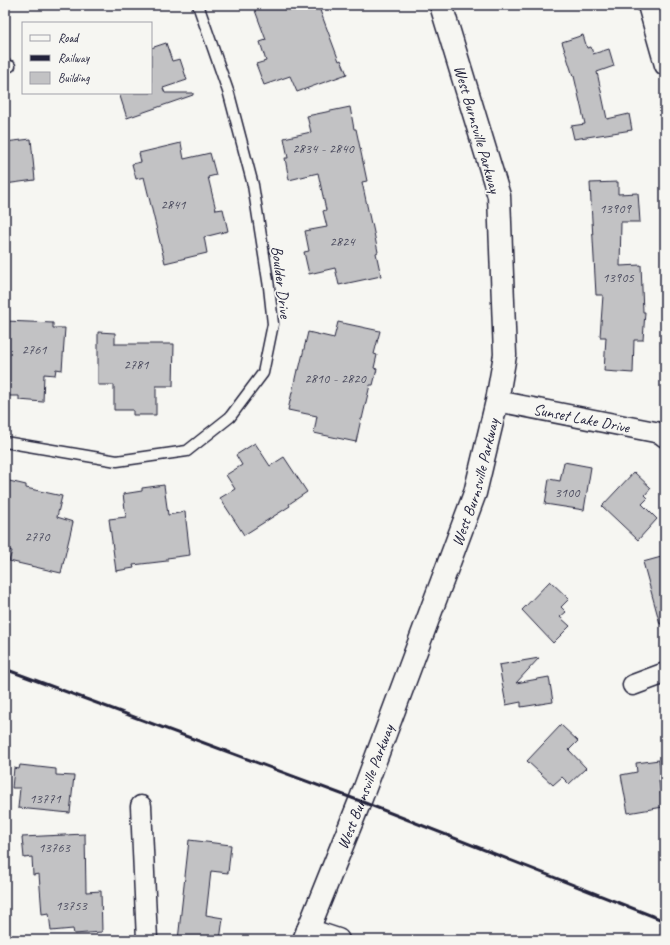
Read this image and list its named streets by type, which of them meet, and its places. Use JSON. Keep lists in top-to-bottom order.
{
  "streets": {
    "street": ["West Burnsville Parkway", "Sunset Lake Drive"],
    "lane": ["Boulder Drive"]
  },
  "crossings": [
    ["West Burnsville Parkway", "Sunset Lake Drive"]
  ],
  "house_numbers": [
    "2834 - 2840",
    "2841",
    "13909",
    "2824",
    "13905",
    "2761",
    "2781",
    "2810 - 2820",
    "3100",
    "2770",
    "13771",
    "13763",
    "13753"
  ],
  "legend": ["Road", "Railway", "Building"]
}
